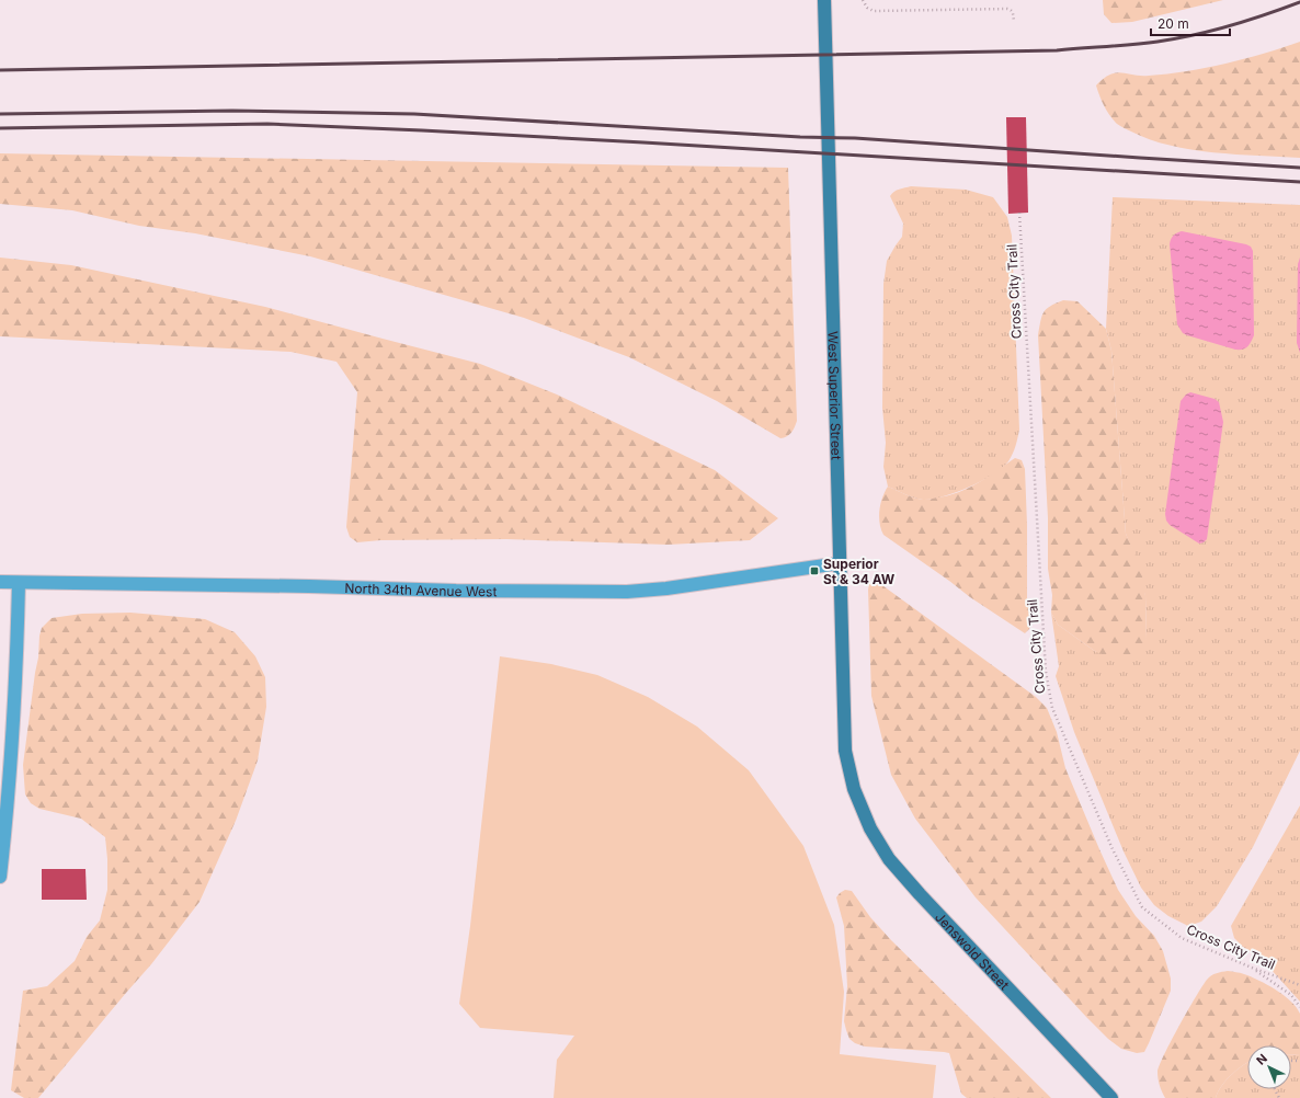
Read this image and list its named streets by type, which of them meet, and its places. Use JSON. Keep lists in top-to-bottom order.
{
  "streets": {
    "street": ["West Superior Street", "North 34th Avenue West", "Jenswold Street"],
    "path": ["Cross City Trail"]
  },
  "crossings": [
    ["West Superior Street", "North 34th Avenue West"],
    ["West Superior Street", "Jenswold Street"]
  ],
  "places": {
    "transit": ["Superior St & 34 AW"]
  },
  "scale_bar": "20 m",
  "north": "top left"
}
